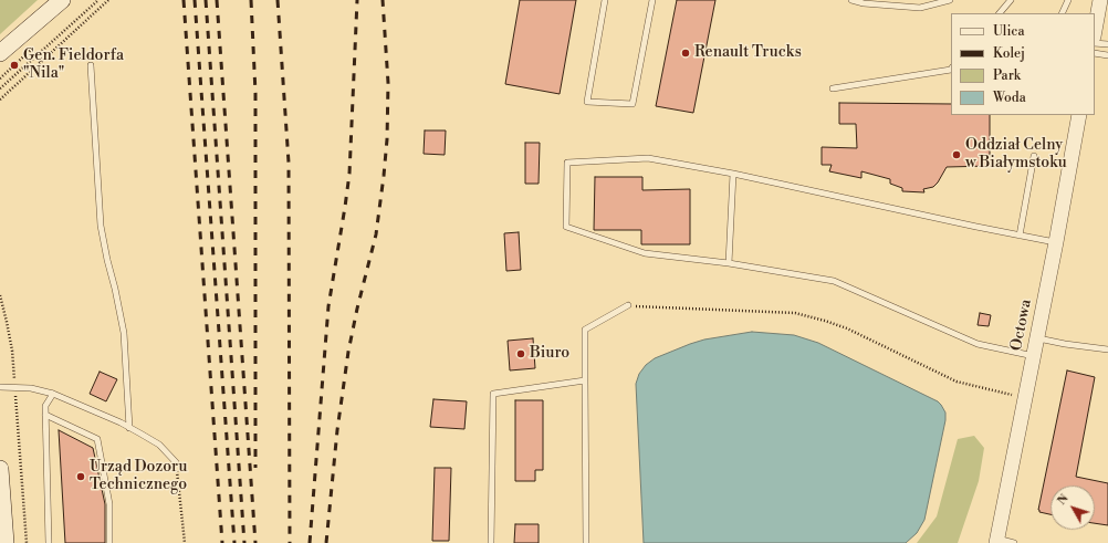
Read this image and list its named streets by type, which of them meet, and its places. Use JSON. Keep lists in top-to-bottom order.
{
  "streets": {
    "street": ["Octowa"]
  },
  "places": [
    "Renault Trucks",
    "Gen. Fieldorfa \"Nila\"",
    "Oddział Celny w Białymstoku",
    "Biuro",
    "Urząd Dozoru Technicznego"
  ],
  "legend": [
    "Ulica",
    "Kolej",
    "Park",
    "Woda"
  ],
  "north": "top left"
}
